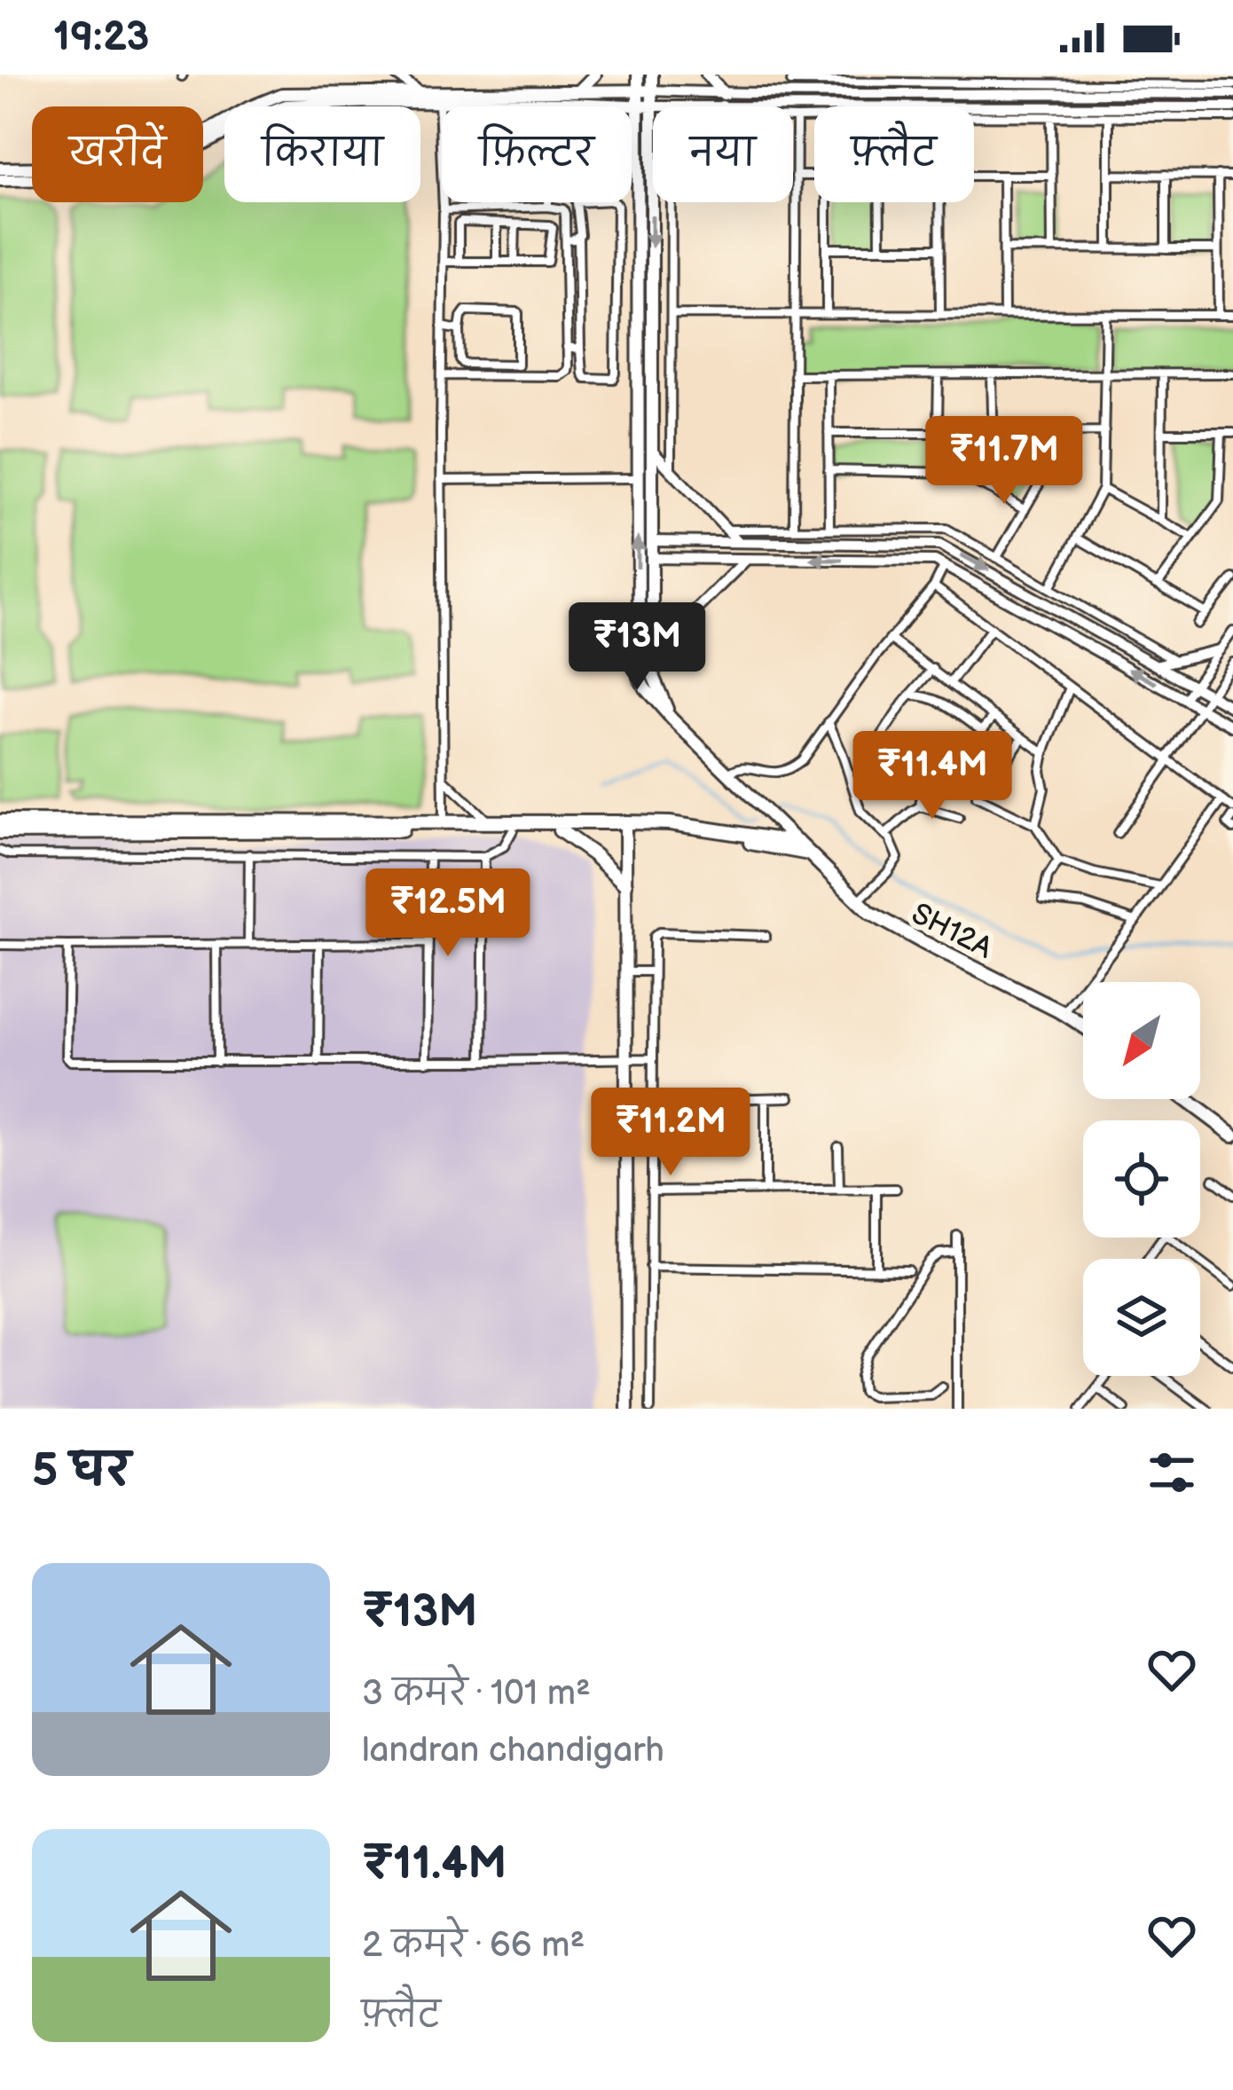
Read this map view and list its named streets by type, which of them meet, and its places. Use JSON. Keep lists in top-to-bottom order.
{
  "streets": {
    "main road": ["SH12A"]
  },
  "north": "bottom left",
  "page": {
    "status": "19:23",
    "chip": [
      "खरीदें",
      "किराया",
      "फ़िल्टर",
      "नया",
      "फ़्लैट"
    ],
    "price": [
      "₹11.7M",
      "₹13M",
      "₹11.4M",
      "₹12.5M",
      "₹11.2M"
    ],
    "heading": "5 घर",
    "list": [
      {
        "name": "₹13M",
        "note": "3 कमरे · 101 m² · landran chandigarh"
      },
      {
        "name": "₹11.4M",
        "note": "2 कमरे · 66 m² · फ़्लैट"
      }
    ]
  }
}
